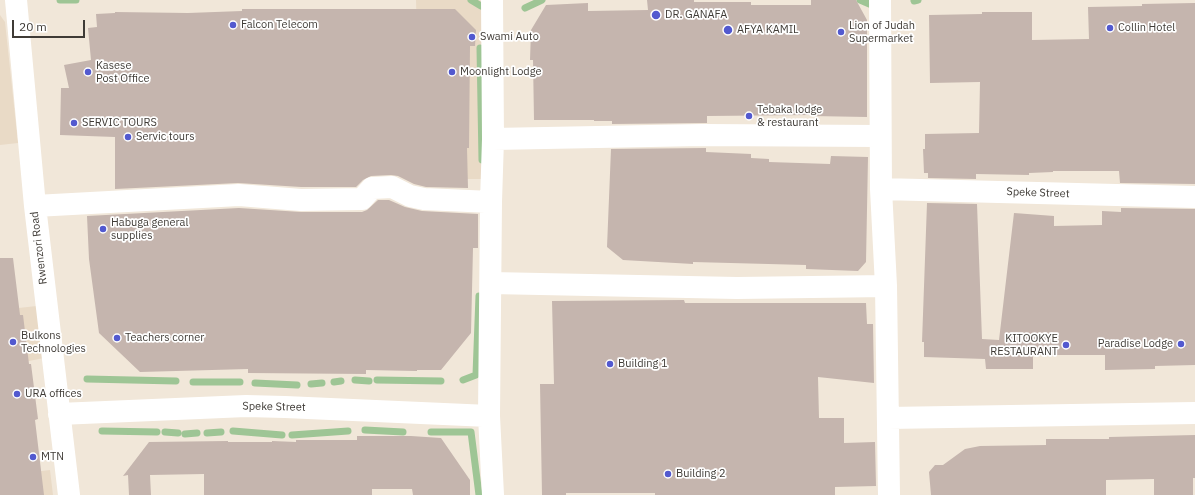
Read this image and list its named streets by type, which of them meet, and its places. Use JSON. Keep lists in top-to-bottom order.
{
  "streets": {
    "street": ["Speke Street", "Rwenzori Road"]
  },
  "crossings": [
    ["Speke Street", "Rwenzori Road"]
  ],
  "places": [
    "DR. GANAFA",
    "Falcon Telecom",
    "Collin Hotel",
    "AFYA KAMIL",
    "Lion of Judah Supermarket",
    "Swami Auto",
    "Kasese Post Office",
    "Moonlight Lodge",
    "Tebaka lodge & restaurant",
    "SERVIC TOURS",
    "Servic tours",
    "Habuga general supplies",
    "Teachers corner",
    "Bulkons Technologies",
    "Paradise Lodge",
    "KITOOKYE RESTAURANT",
    "Building 1",
    "URA offices",
    "MTN",
    "Building 2"
  ],
  "scale_bar": "20 m"
}
